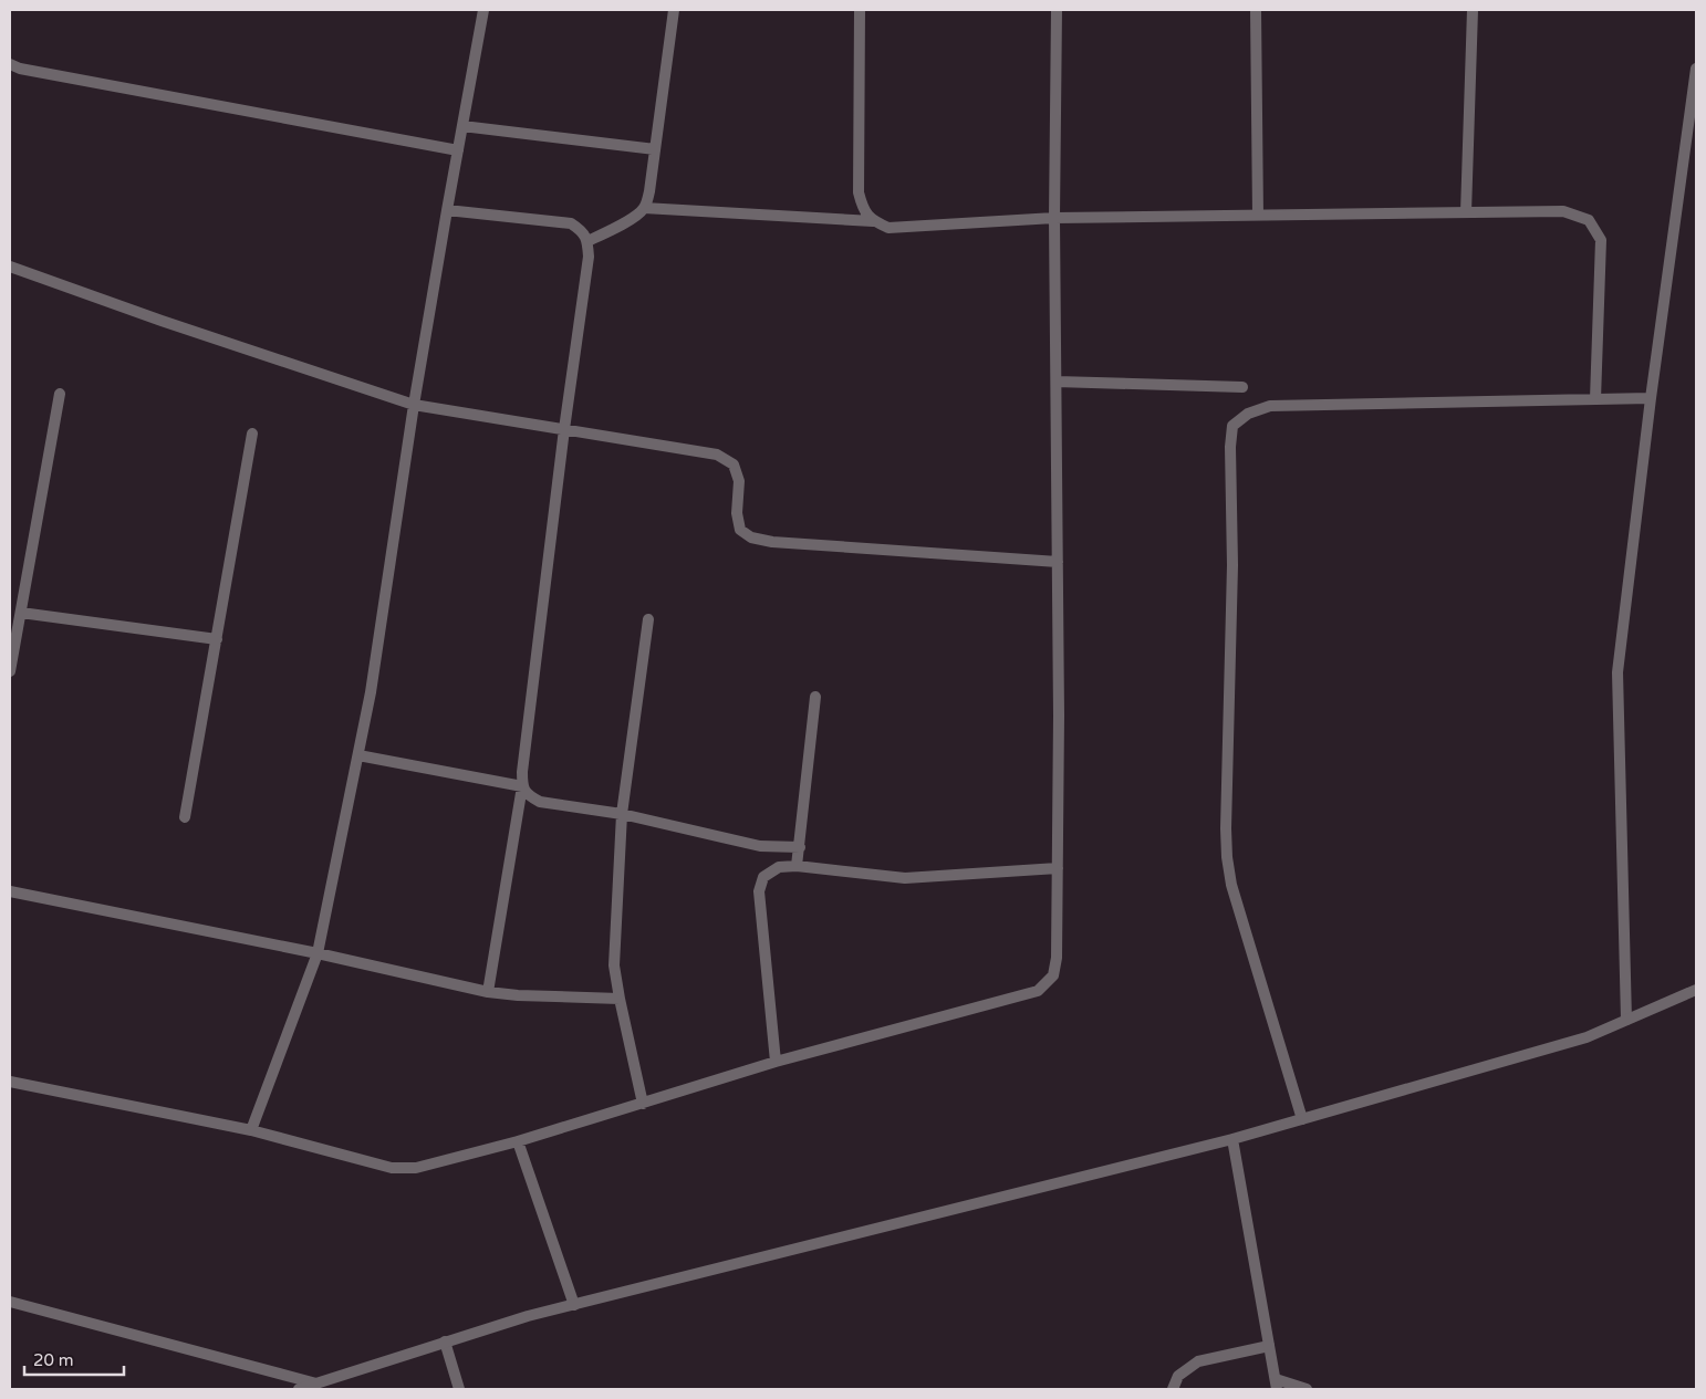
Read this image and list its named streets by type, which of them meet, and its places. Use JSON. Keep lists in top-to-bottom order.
{
  "scale_bar": "20 m"
}
